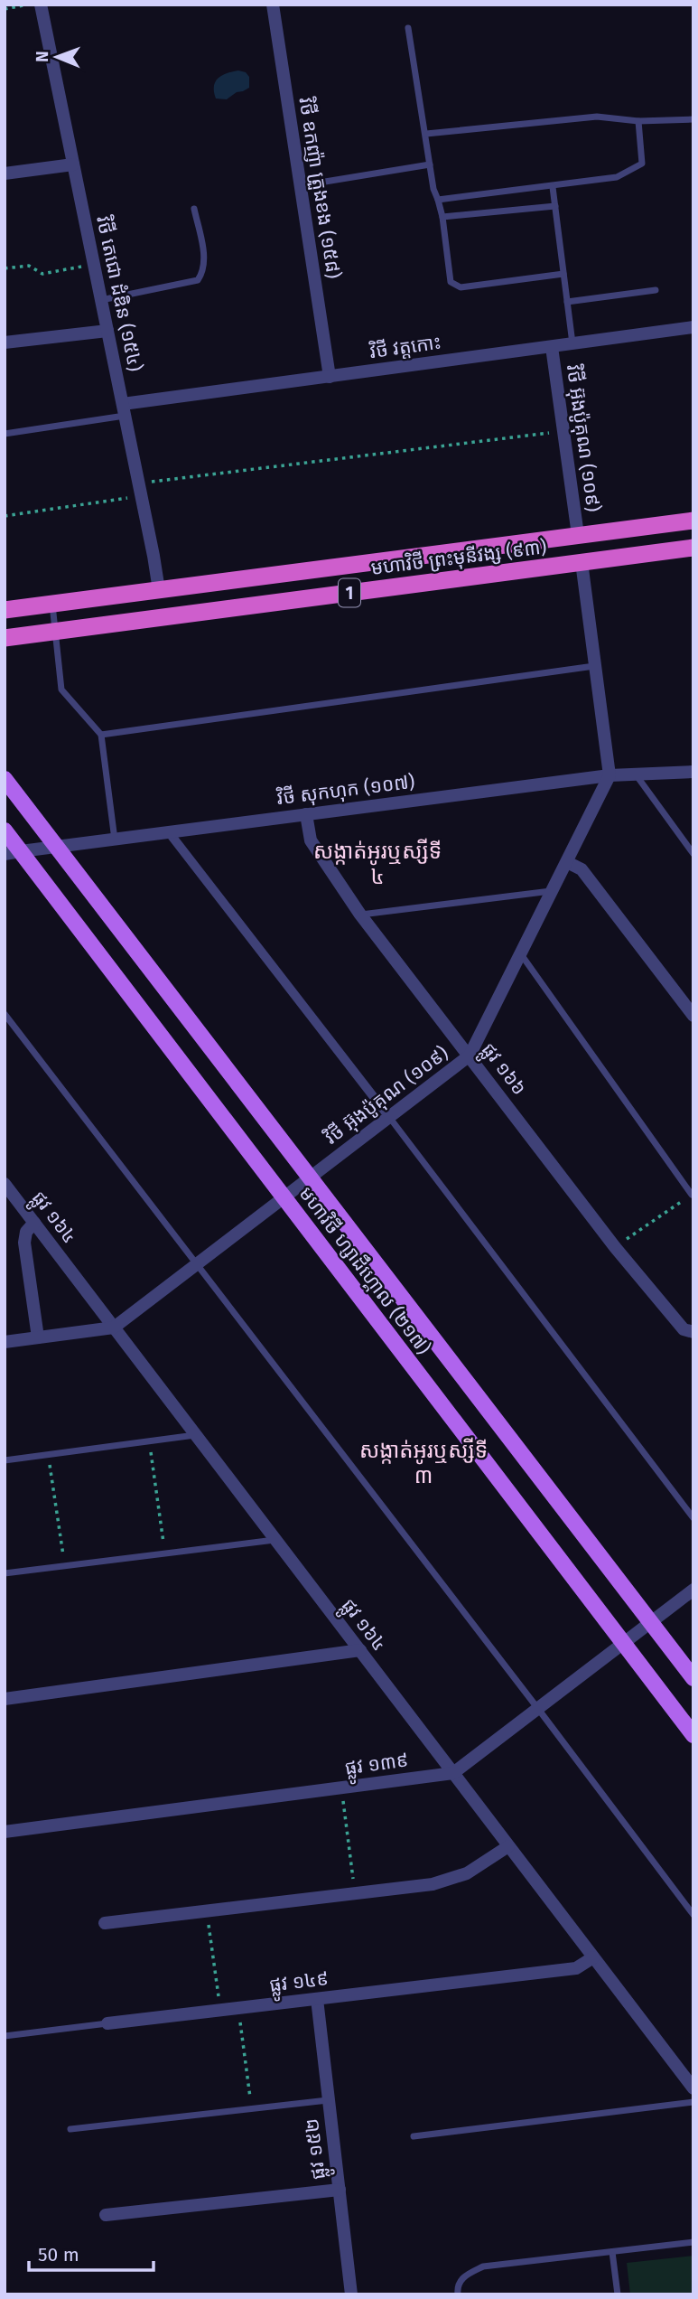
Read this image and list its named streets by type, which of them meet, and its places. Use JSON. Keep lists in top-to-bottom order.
{
  "streets": {
    "highway": ["មហាវិថី ព្រះមុនីវង្ស (៩៣)", "1"],
    "main road": ["មហាវិថី ហ្សាដឹហ្គោល (២១៧)"],
    "street": [
      "វិថី ឧកញ៉ា ត្រួងខង (១៥៨)",
      "វិថី តេជោ ដំឌិន (១៥៤)",
      "វិថី វត្តកោះ",
      "វិថី អ៊ុងប៉ូគុណ (១០៩)",
      "វិថី សុកហុក (១០៧)",
      "ផ្លូវ ១៦៦",
      "ផ្លូវ ១៦៤",
      "ផ្លូវ ១៣៩",
      "ផ្លូវ ១៤៩",
      "ផ្លូវ ១៥២"
    ]
  },
  "crossings": [
    ["វិថី ឧកញ៉ា ត្រួងខង (១៥៨)", "វិថី វត្តកោះ"],
    ["វិថី តេជោ ដំឌិន (១៥៤)", "វិថី វត្តកោះ"],
    ["វិថី តេជោ ដំឌិន (១៥៤)", "មហាវិថី ព្រះមុនីវង្ស (៩៣)"],
    ["វិថី វត្តកោះ", "វិថី អ៊ុងប៉ូគុណ (១០៩)"],
    ["វិថី អ៊ុងប៉ូគុណ (១០៩)", "មហាវិថី ព្រះមុនីវង្ស (៩៣)"],
    ["វិថី អ៊ុងប៉ូគុណ (១០៩)", "វិថី សុកហុក (១០៧)"],
    ["វិថី អ៊ុងប៉ូគុណ (១០៩)", "ផ្លូវ ១៦៦"],
    ["វិថី អ៊ុងប៉ូគុណ (១០៩)", "ផ្លូវ ១៦៤"],
    ["វិថី អ៊ុងប៉ូគុណ (១០៩)", "មហាវិថី ហ្សាដឹហ្គោល (២១៧)"],
    ["វិថី សុកហុក (១០៧)", "ផ្លូវ ១៦៦"],
    ["វិថី សុកហុក (១០៧)", "មហាវិថី ហ្សាដឹហ្គោល (២១៧)"],
    ["ផ្លូវ ១៦៤", "ផ្លូវ ១៣៩"],
    ["ផ្លូវ ១៦៤", "ផ្លូវ ១៤៩"],
    ["មហាវិថី ហ្សាដឹហ្គោល (២១៧)", "ផ្លូវ ១៣៩"],
    ["ផ្លូវ ១៤៩", "ផ្លូវ ១៥២"]
  ],
  "districts": ["សង្កាត់អូរឬស្សីទី ៤", "សង្កាត់អូរឬស្សីទី ៣"],
  "scale_bar": "50 m",
  "north": "left"
}
